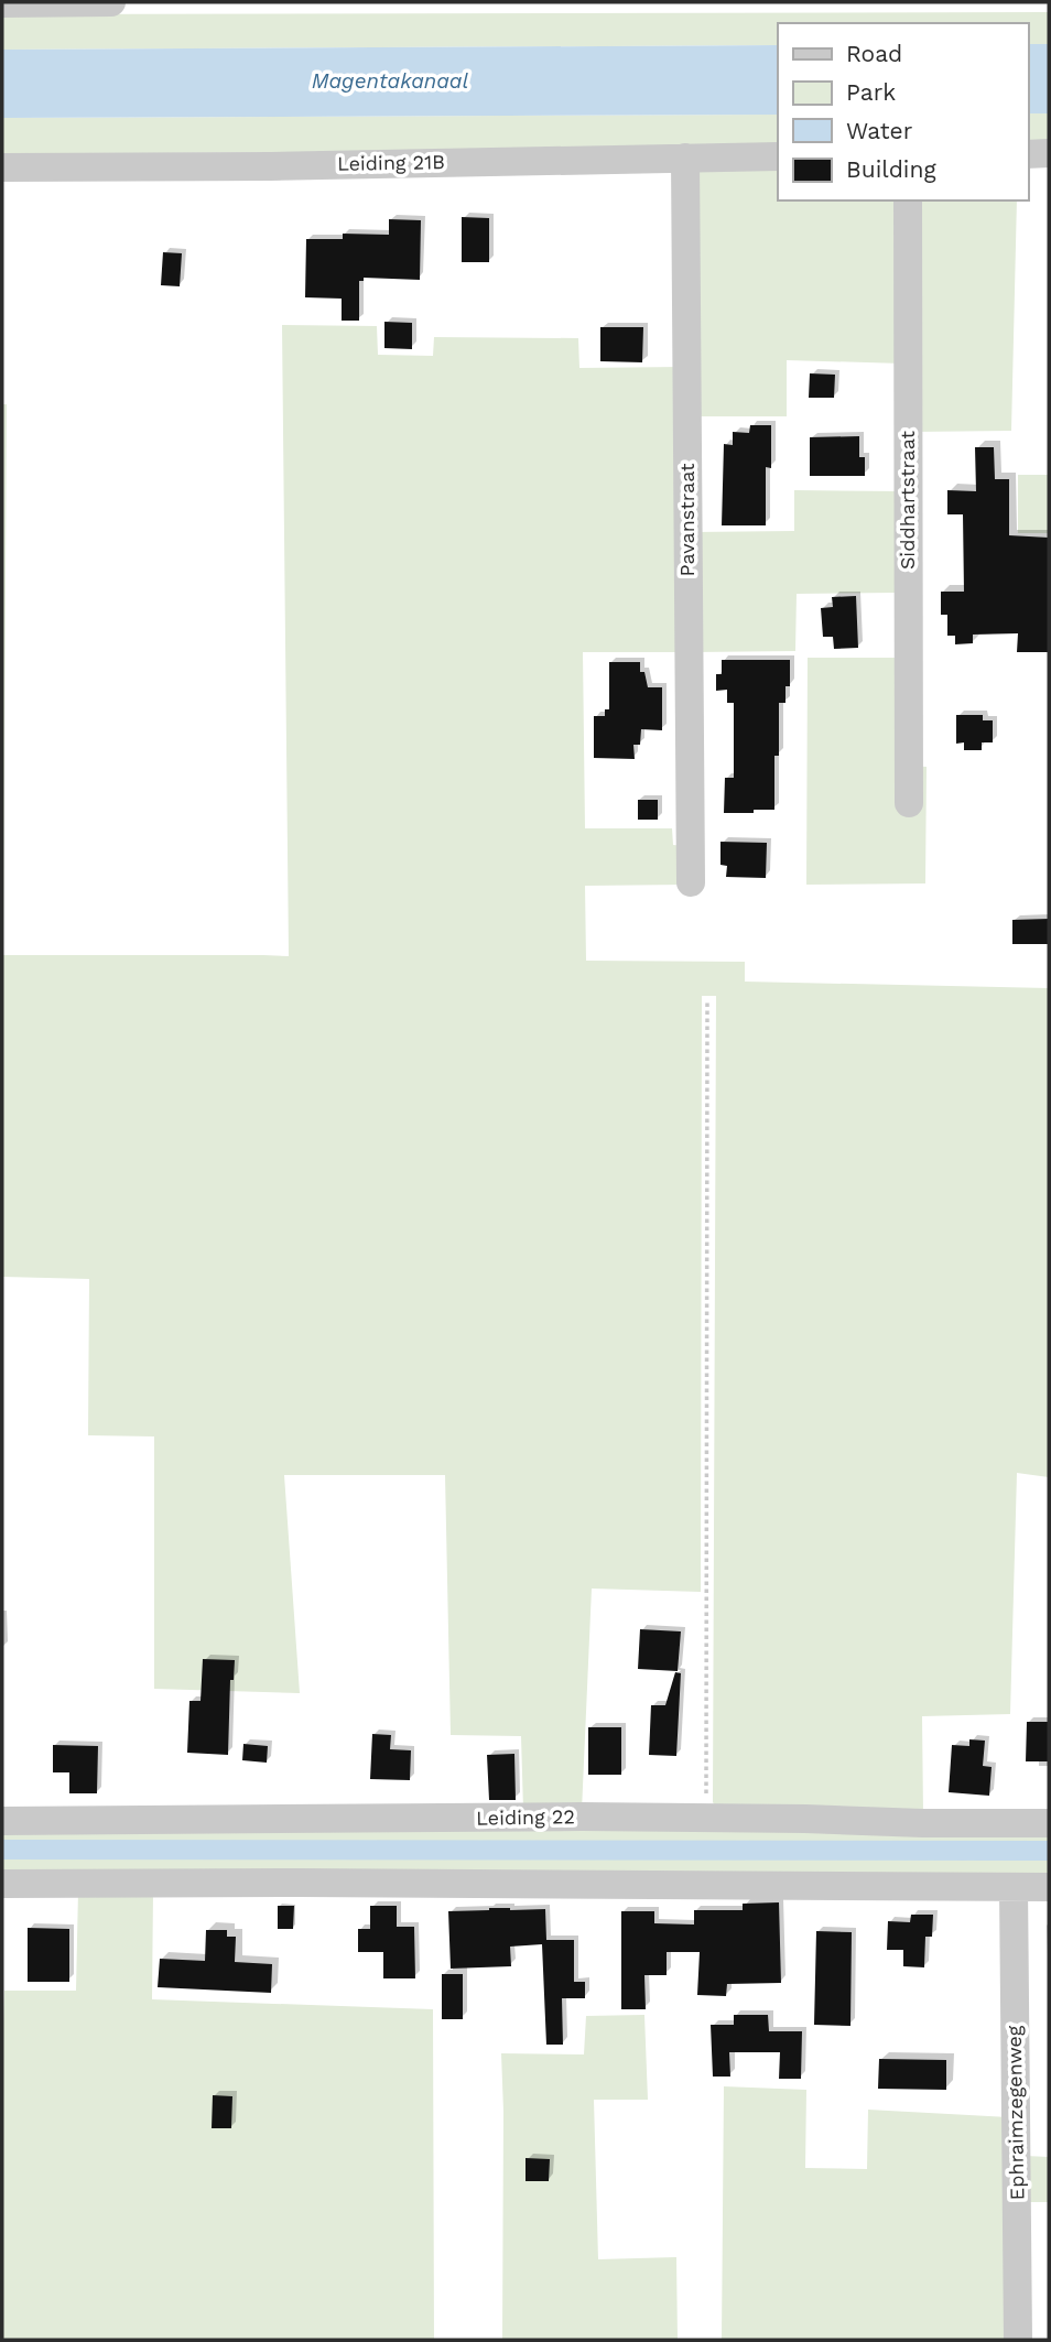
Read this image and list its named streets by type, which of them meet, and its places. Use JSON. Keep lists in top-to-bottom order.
{
  "streets": {
    "street": [
      "Leiding 21B",
      "Siddhartstraat",
      "Pavanstraat",
      "Leiding 22",
      "Ephraimzegenweg"
    ]
  },
  "crossings": [
    ["Leiding 21B", "Pavanstraat"]
  ],
  "water": ["Magentakanaal"],
  "legend": [
    "Road",
    "Park",
    "Water",
    "Building"
  ]
}
